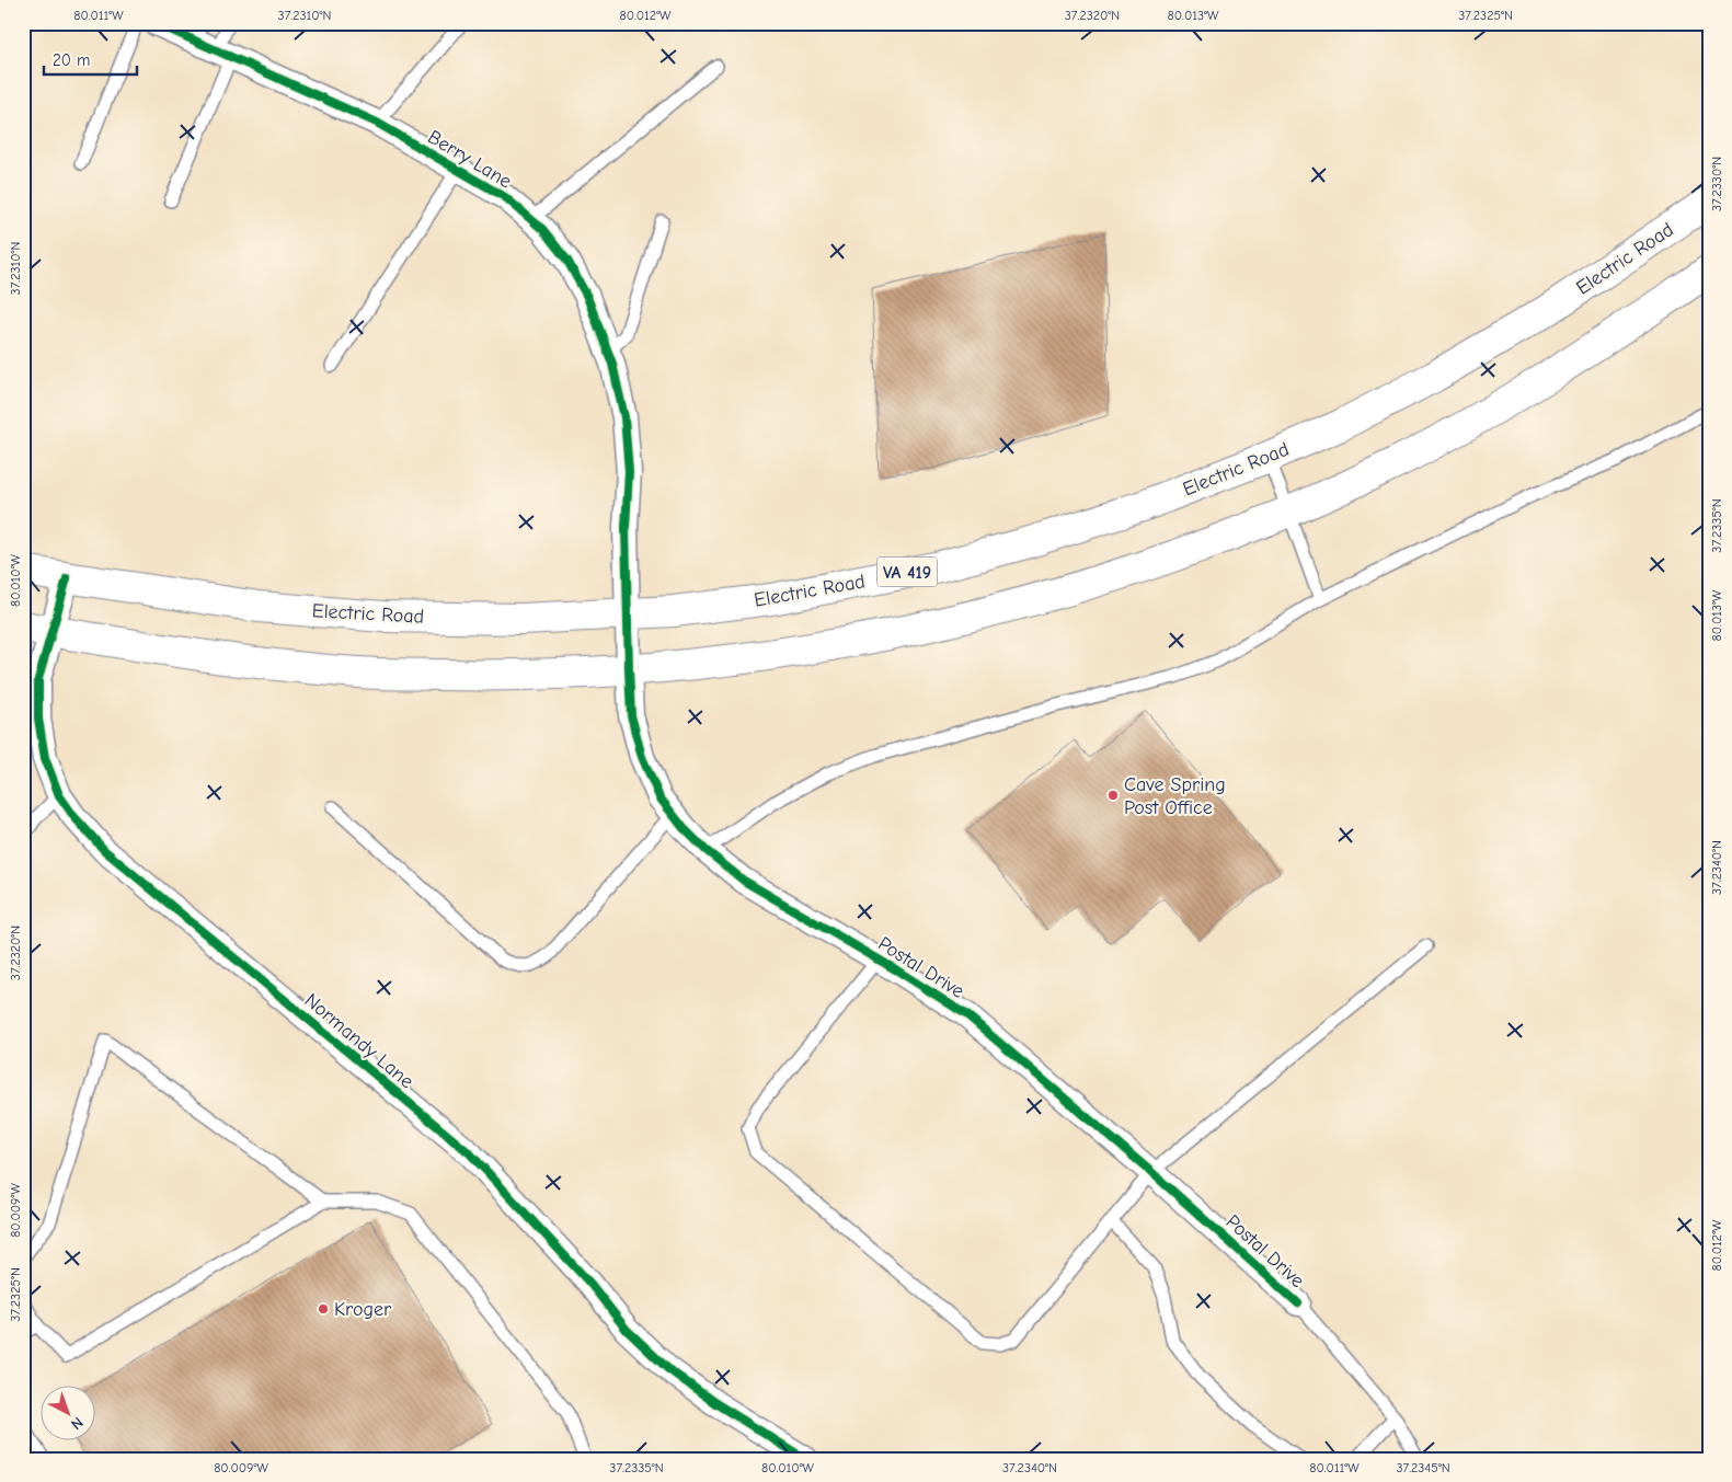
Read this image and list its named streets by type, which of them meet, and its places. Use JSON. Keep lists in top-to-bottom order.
{
  "streets": {
    "main road": ["Electric Road", "VA 419"],
    "street": ["Berry Lane", "Postal Drive", "Normandy Lane"]
  },
  "crossings": [
    ["Berry Lane", "Electric Road"],
    ["Berry Lane", "Postal Drive"],
    ["Electric Road", "Postal Drive"],
    ["Electric Road", "Normandy Lane"]
  ],
  "places": ["Cave Spring Post Office", "Kroger"],
  "scale_bar": "20 m",
  "north": "bottom right",
  "coordinates": [
    "80.011°W",
    "37.2310°N",
    "80.012°W",
    "37.2320°N",
    "80.013°W",
    "37.2325°N",
    "37.2330°N",
    "37.2335°N",
    "80.010°W",
    "37.2340°N",
    "80.009°W",
    "37.2345°N"
  ]
}
